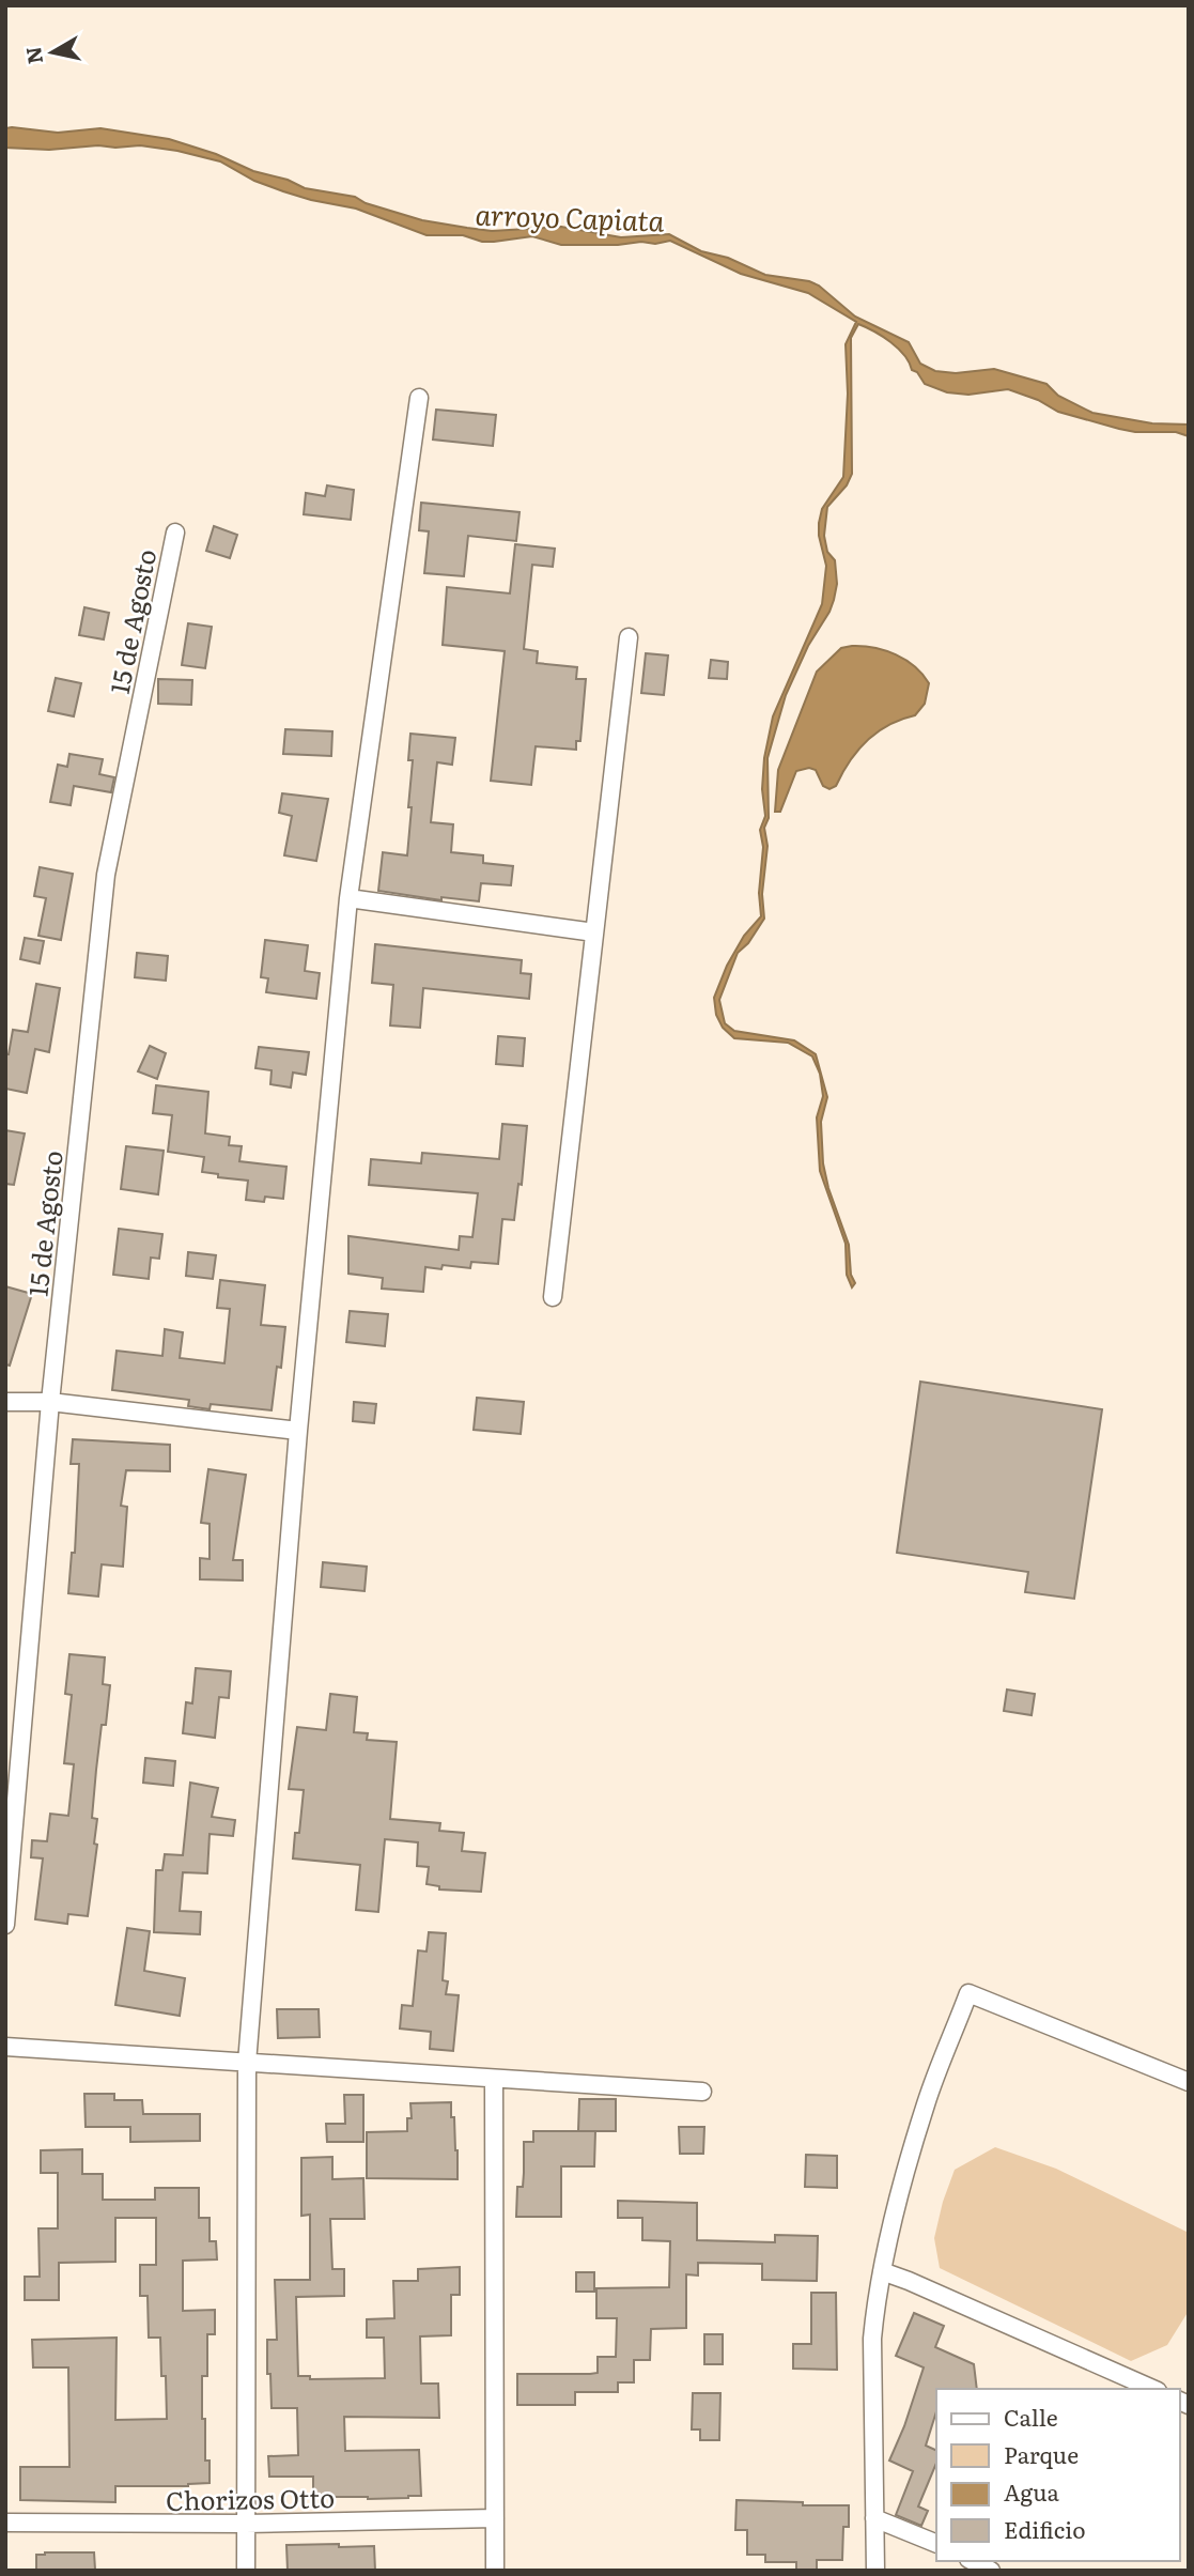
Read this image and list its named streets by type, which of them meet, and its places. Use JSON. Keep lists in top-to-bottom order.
{
  "streets": {
    "street": ["15 de Agosto", "Chorizos Otto"]
  },
  "water": ["arroyo Capiata"],
  "legend": [
    "Calle",
    "Parque",
    "Agua",
    "Edificio"
  ],
  "north": "left"
}
